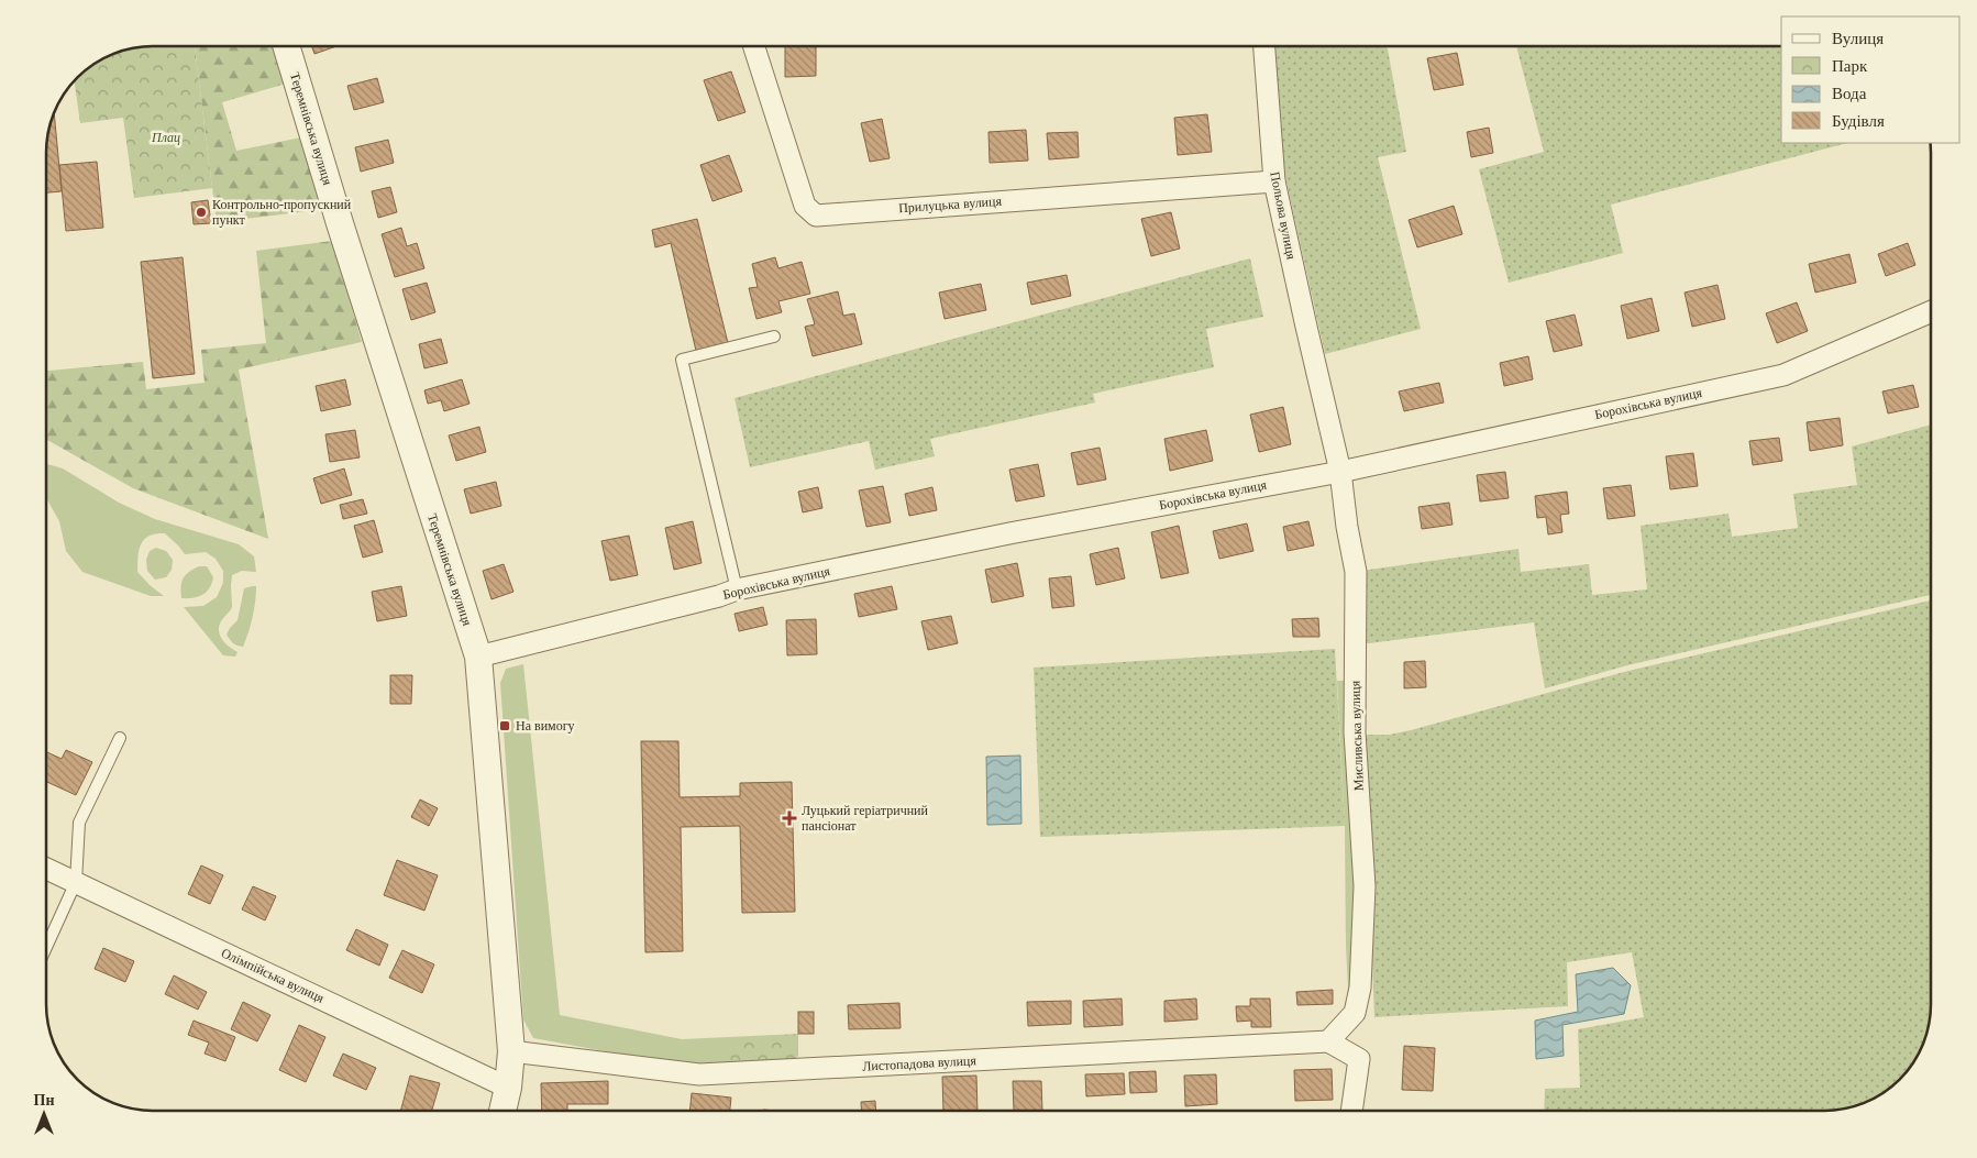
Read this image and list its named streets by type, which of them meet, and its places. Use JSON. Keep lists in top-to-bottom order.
{
  "streets": {
    "street": [
      "Теремнівська вулиця",
      "Прилуцька вулиця",
      "Польова вулиця",
      "Борохівська вулиця",
      "Мисливська вулиця",
      "Олімпійська вулиця",
      "Листопадова вулиця"
    ]
  },
  "crossings": [
    ["Теремнівська вулиця", "Борохівська вулиця"],
    ["Теремнівська вулиця", "Олімпійська вулиця"],
    ["Теремнівська вулиця", "Листопадова вулиця"],
    ["Прилуцька вулиця", "Польова вулиця"],
    ["Польова вулиця", "Мисливська вулиця"],
    ["Борохівська вулиця", "Мисливська вулиця"],
    ["Мисливська вулиця", "Листопадова вулиця"]
  ],
  "parks": ["Плац"],
  "places": {
    "other": ["Контрольно-пропускний пункт"],
    "transit": ["На вимогу"],
    "health": ["Луцький геріатричний пансіонат"]
  },
  "legend": [
    "Вулиця",
    "Парк",
    "Вода",
    "Будівля"
  ],
  "north": "top"
}
